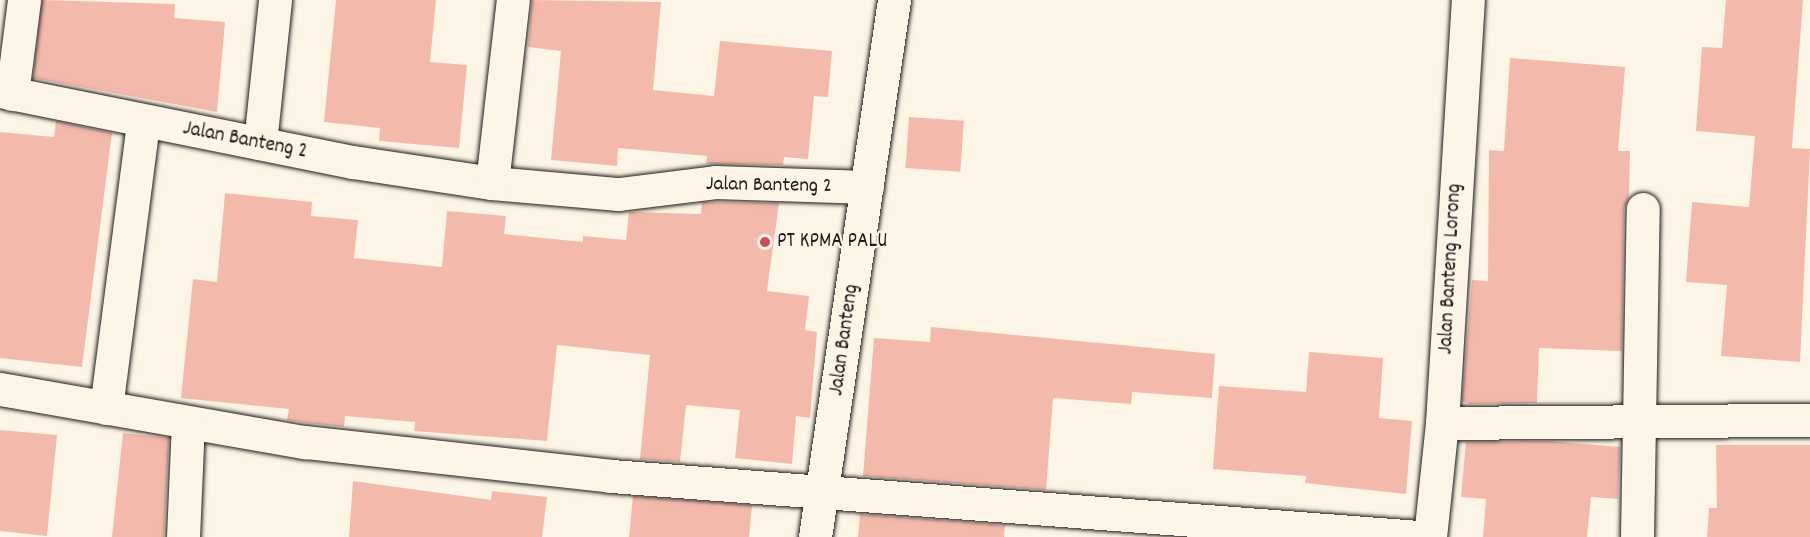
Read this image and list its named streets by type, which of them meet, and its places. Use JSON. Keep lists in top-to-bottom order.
{
  "streets": {
    "street": ["Jalan Banteng 2", "Jalan Banteng Lorong", "Jalan Banteng"]
  },
  "crossings": [
    ["Jalan Banteng 2", "Jalan Banteng"]
  ],
  "places": ["PT KPMA PALU"]
}
